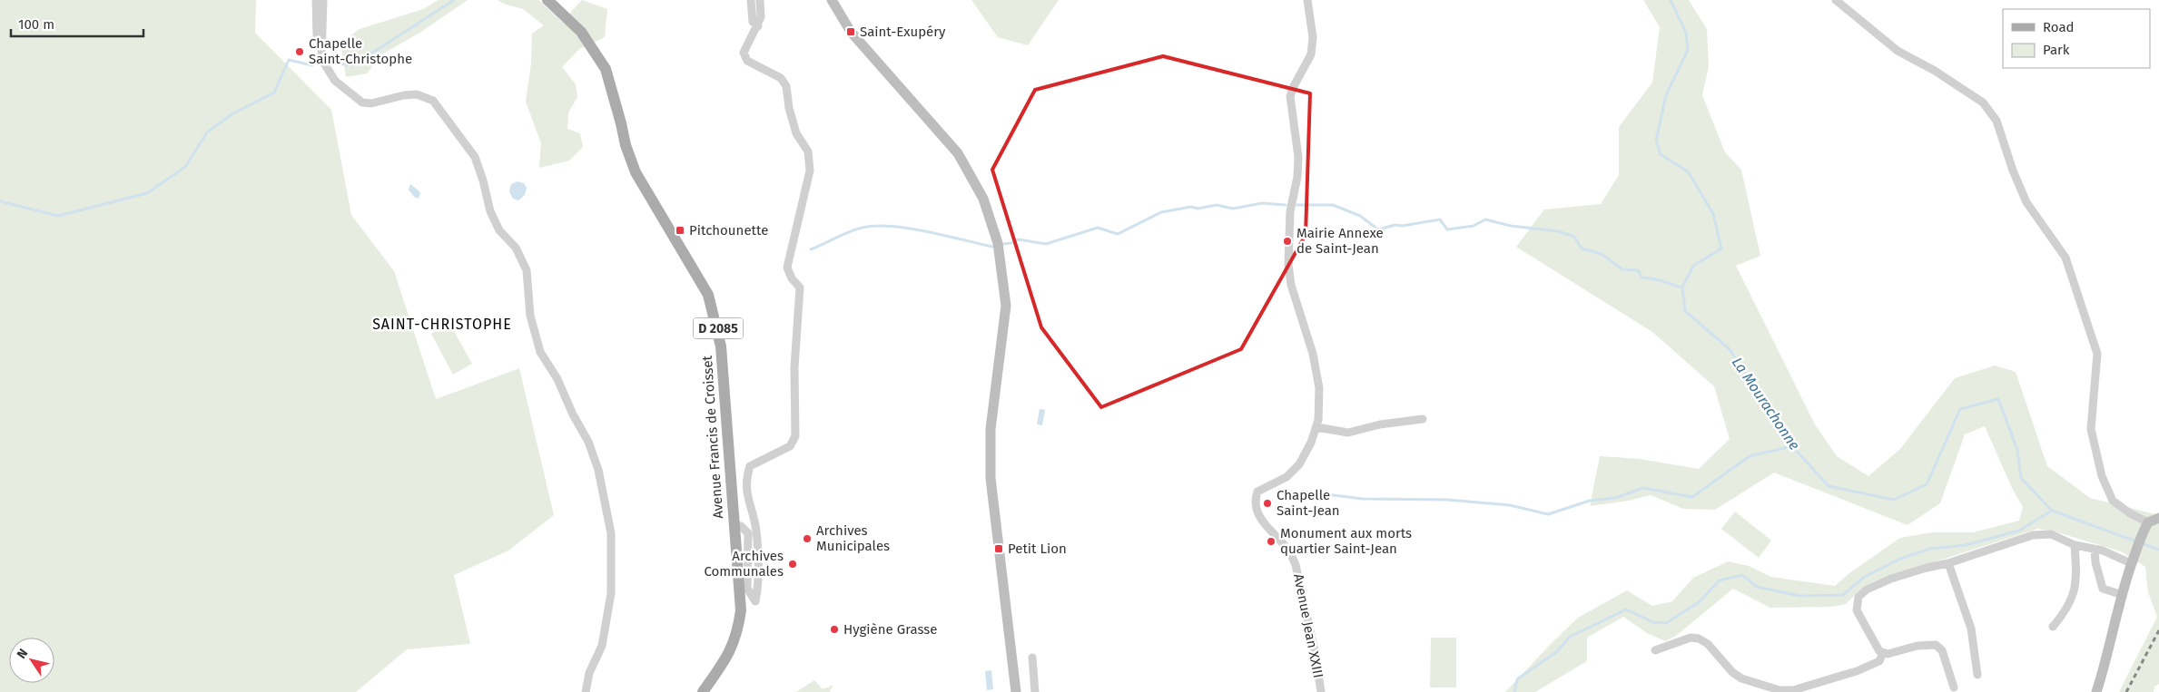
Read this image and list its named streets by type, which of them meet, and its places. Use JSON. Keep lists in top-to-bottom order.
{
  "streets": {
    "main road": ["D 2085", "Avenue Francis de Croisset"],
    "street": ["Avenue Jean XXIII"]
  },
  "districts": ["SAINT-CHRISTOPHE"],
  "water": ["La Mourachonne"],
  "places": {
    "transit": ["Saint-Exupéry", "Pitchounette", "Petit Lion"],
    "other": [
      "Chapelle Saint-Christophe",
      "Mairie Annexe de Saint-Jean",
      "Chapelle Saint-Jean",
      "Archives Municipales",
      "Monument aux morts quartier Saint-Jean",
      "Archives Communales",
      "Hygiène Grasse"
    ]
  },
  "legend": ["Road", "Park"],
  "scale_bar": "100 m",
  "north": "top left"
}
